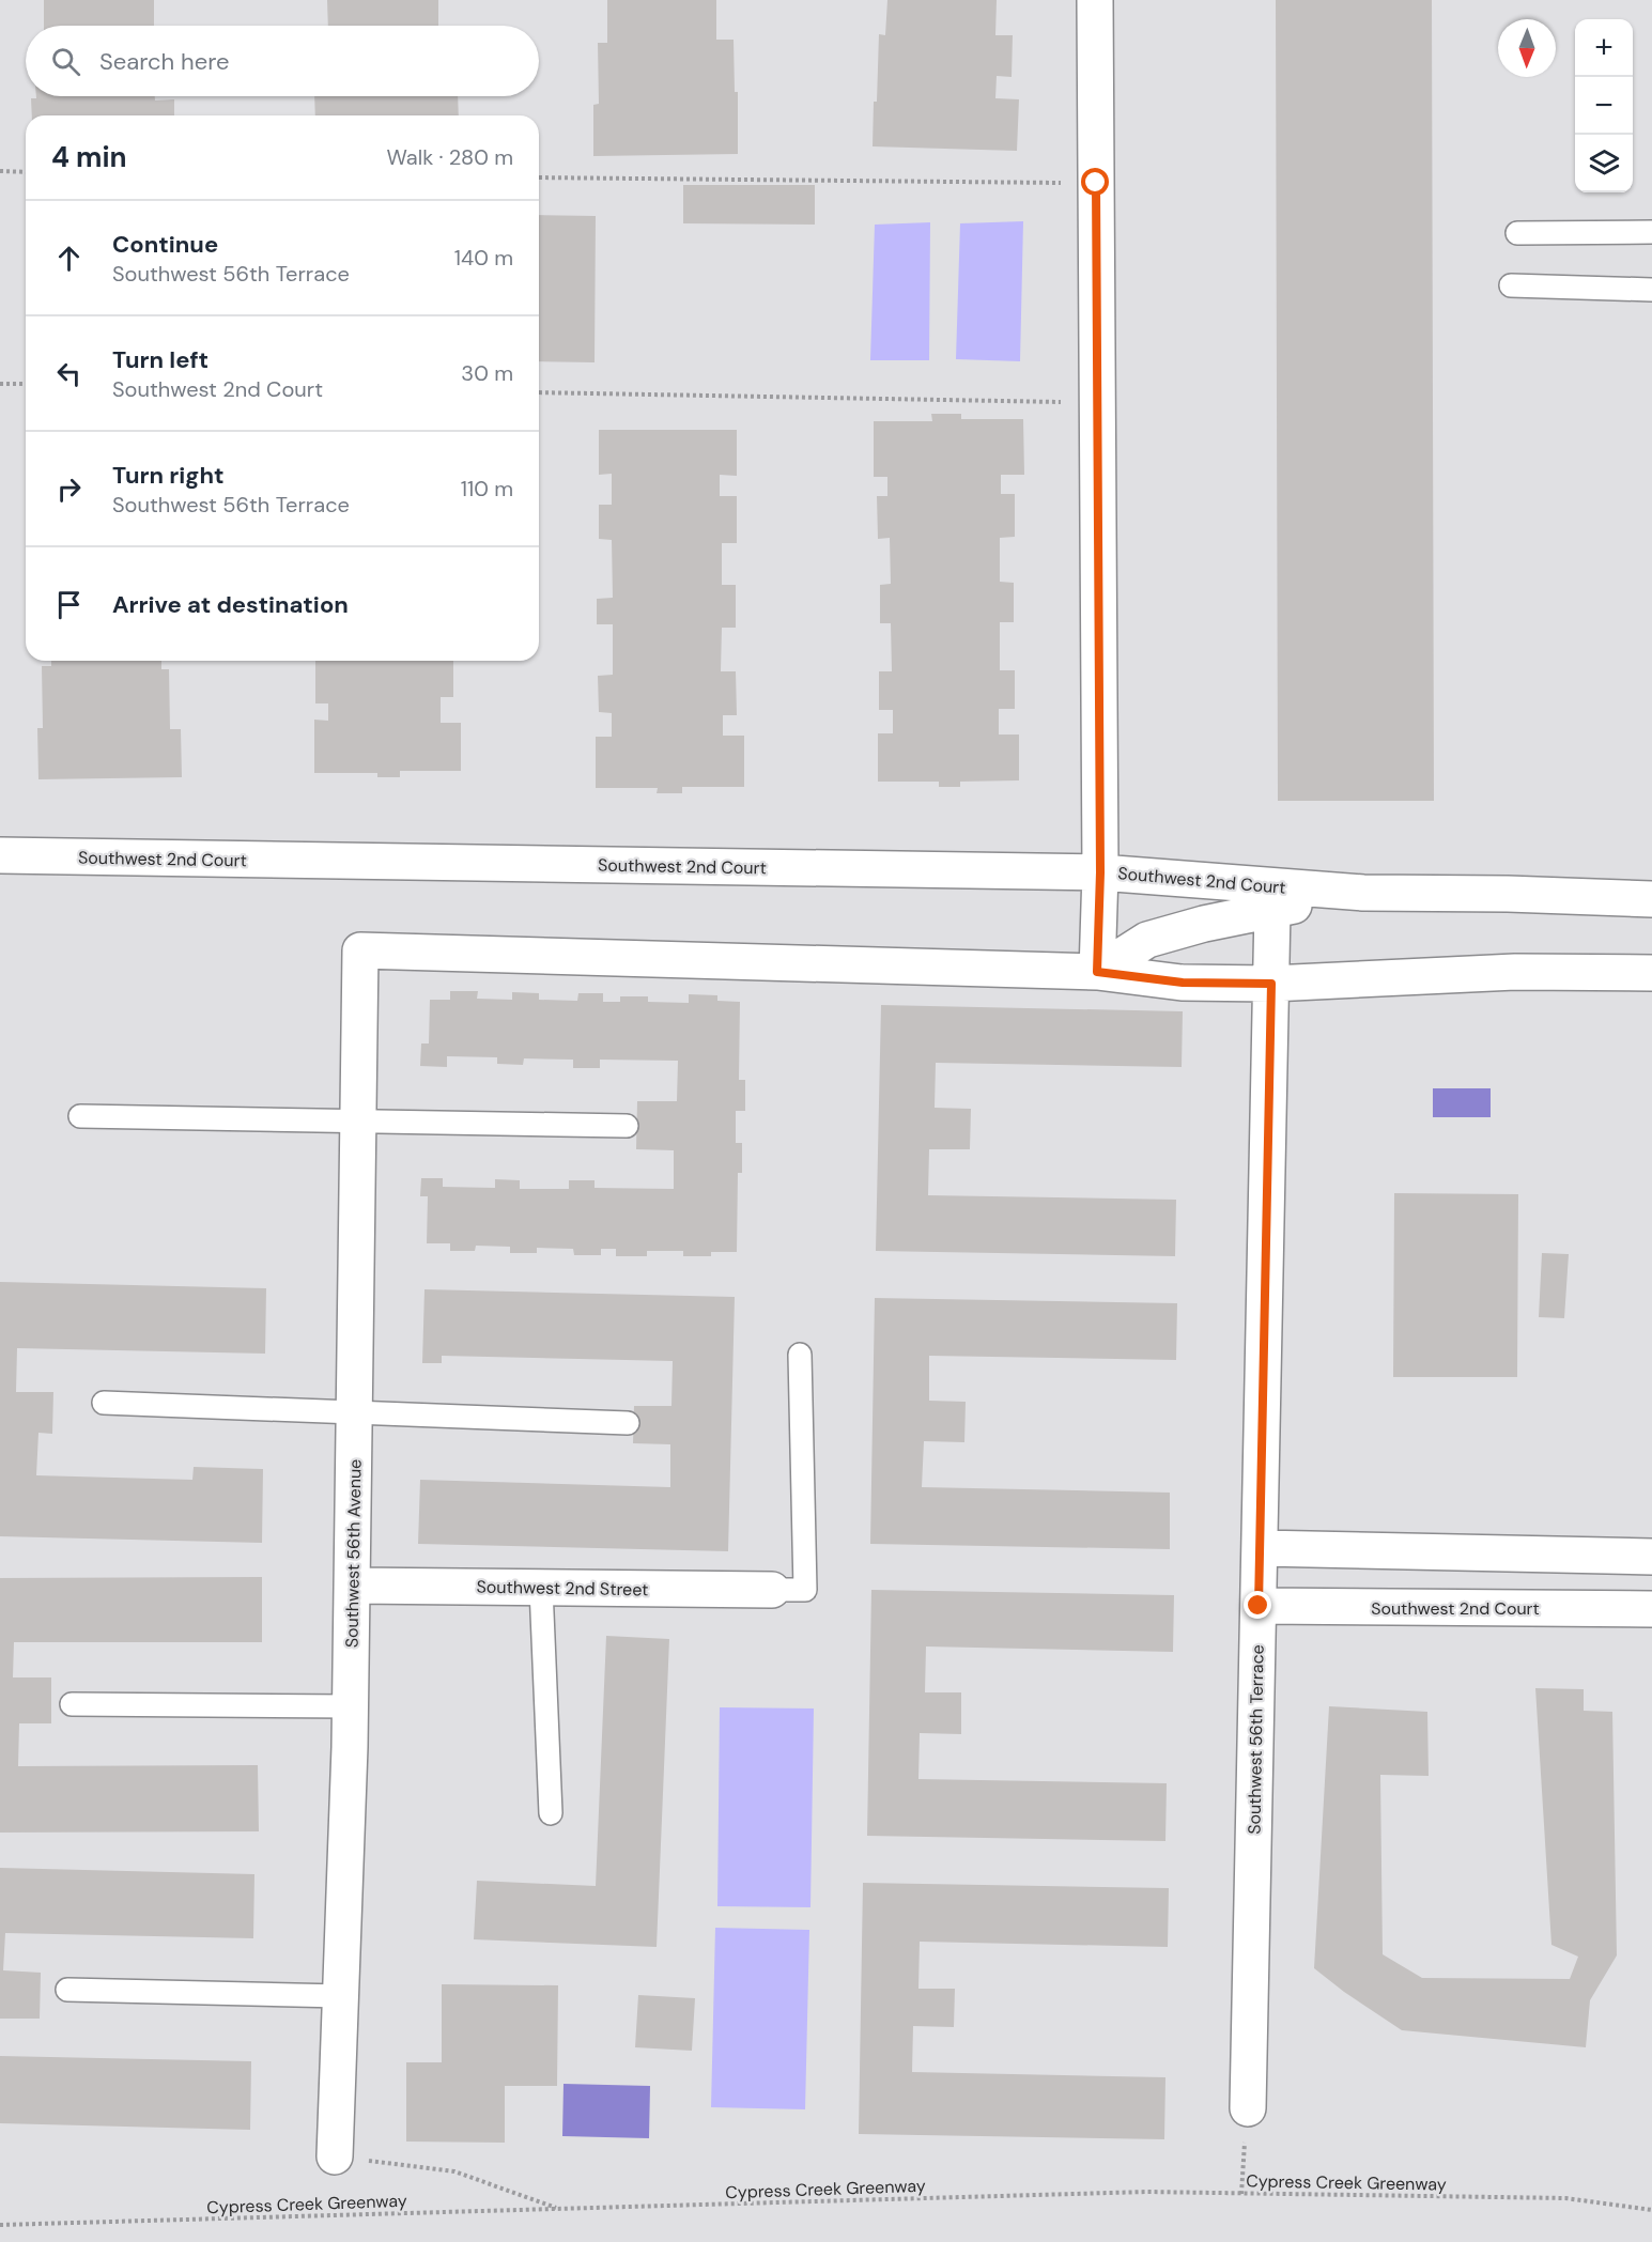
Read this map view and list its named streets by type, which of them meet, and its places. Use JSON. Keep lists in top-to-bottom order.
{
  "streets": {
    "street": [
      "Southwest 2nd Court",
      "Southwest 56th Avenue",
      "Southwest 2nd Street",
      "Southwest 56th Terrace"
    ],
    "path": ["Cypress Creek Greenway"]
  },
  "crossings": [
    ["Southwest 2nd Court", "Southwest 56th Avenue"],
    ["Southwest 2nd Court", "Southwest 56th Terrace"],
    ["Southwest 56th Avenue", "Southwest 2nd Street"]
  ],
  "north": "bottom",
  "page": {
    "map_buttons": ["+", "−"],
    "search": "Search here",
    "heading": ["4 min", "Walk · 280 m"],
    "list": [
      ["Continue", "Southwest 56th Terrace", "140 m"],
      ["Turn left", "Southwest 2nd Court", "30 m"],
      ["Turn right", "Southwest 56th Terrace", "110 m"],
      "Arrive at destination"
    ]
  }
}
